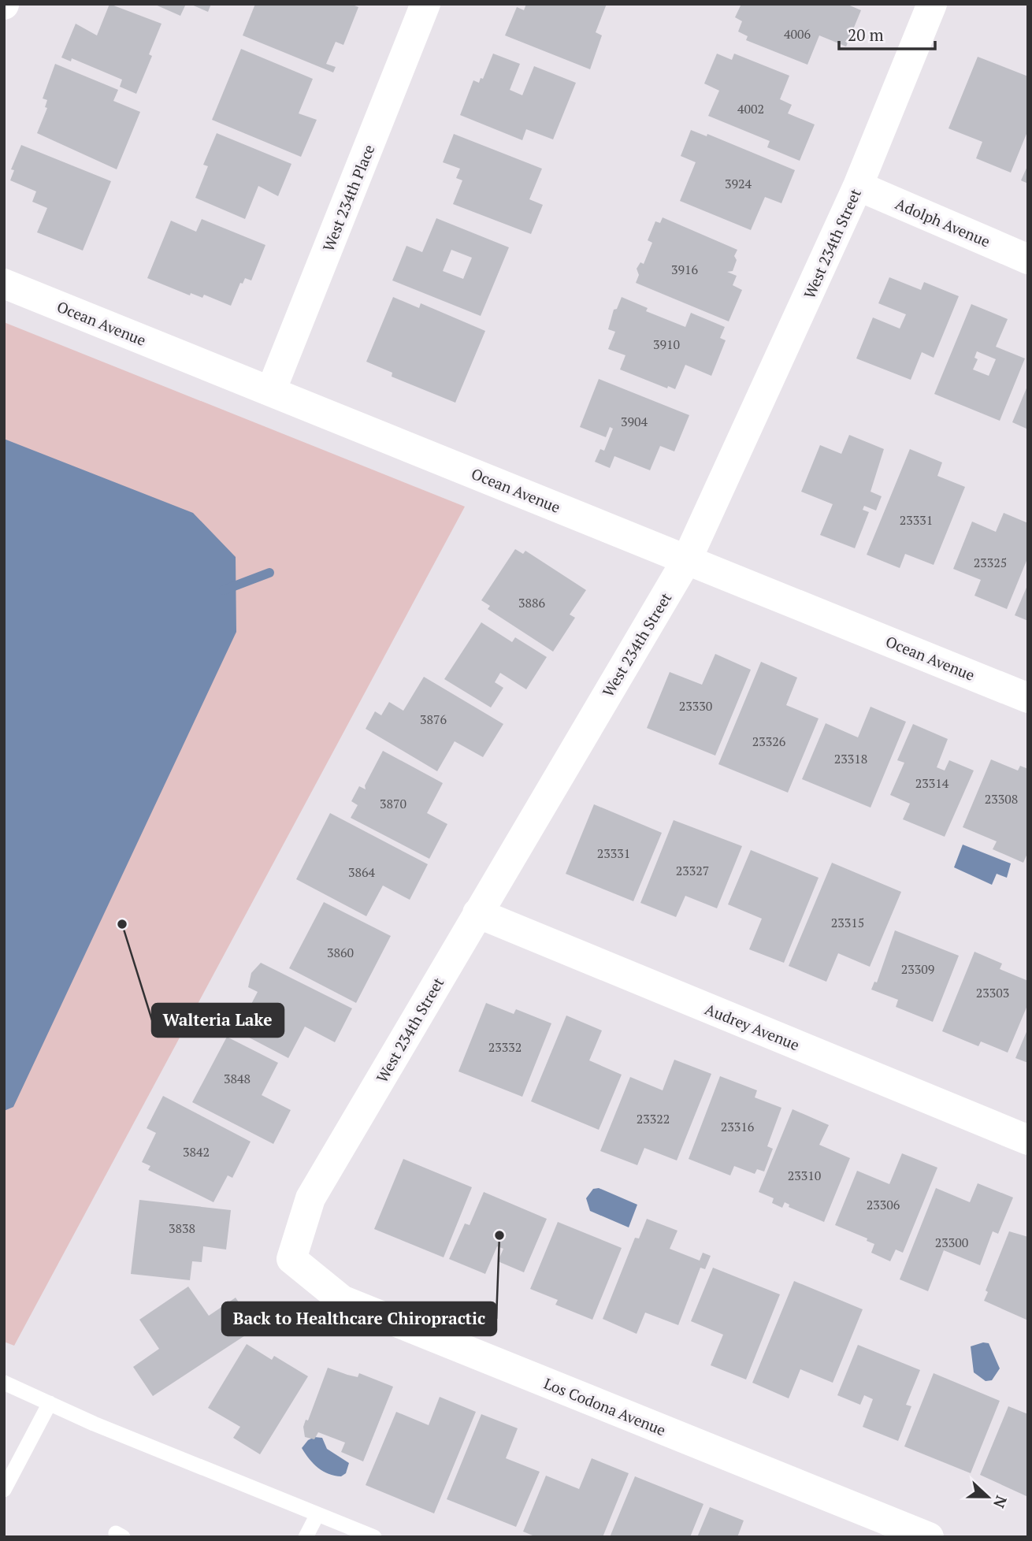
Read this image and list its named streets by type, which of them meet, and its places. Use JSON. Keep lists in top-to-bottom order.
{
  "streets": {
    "street": [
      "West 234th Place",
      "Adolph Avenue",
      "West 234th Street",
      "Ocean Avenue",
      "Audrey Avenue",
      "Los Codona Avenue"
    ]
  },
  "crossings": [
    ["West 234th Place", "Ocean Avenue"],
    ["Adolph Avenue", "West 234th Street"],
    ["West 234th Street", "Ocean Avenue"],
    ["West 234th Street", "Audrey Avenue"],
    ["West 234th Street", "Los Codona Avenue"]
  ],
  "places": ["Walteria Lake", "Back to Healthcare Chiropractic"],
  "house_numbers": [
    "4006",
    "4002",
    "3924",
    "3916",
    "3910",
    "3904",
    "23331",
    "23325",
    "3886",
    "23330",
    "3876",
    "23326",
    "23318",
    "23314",
    "23308",
    "3870",
    "23331",
    "23327",
    "3864",
    "23315",
    "3860",
    "23309",
    "23303",
    "23332",
    "3848",
    "23322",
    "23316",
    "3842",
    "23310",
    "23306",
    "3838",
    "23300"
  ],
  "scale_bar": "20 m",
  "north": "right"
}
